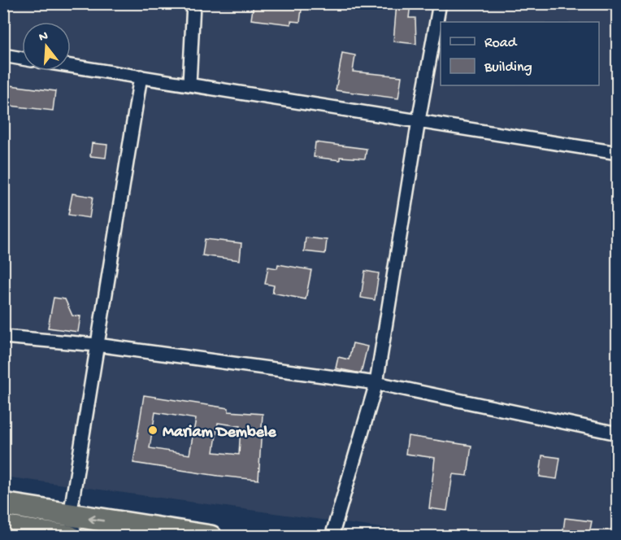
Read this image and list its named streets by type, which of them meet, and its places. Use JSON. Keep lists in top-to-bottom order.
{
  "places": ["Mariam Dembele"],
  "legend": ["Road", "Building"],
  "north": "top"
}
